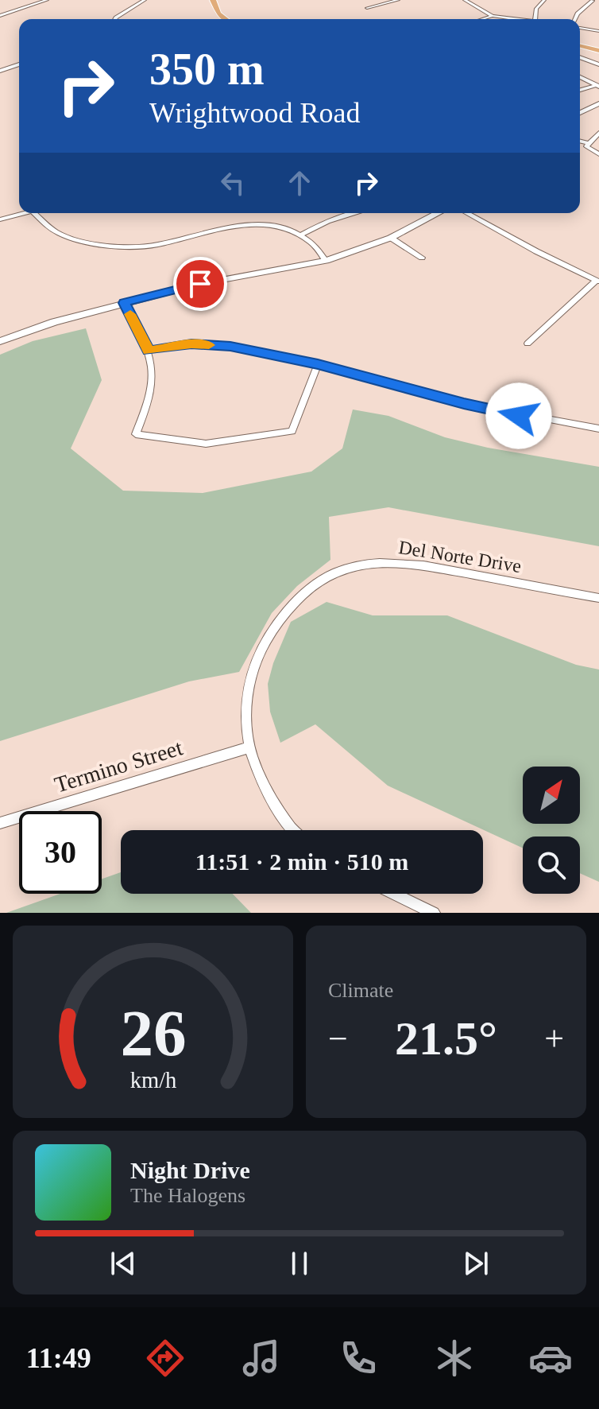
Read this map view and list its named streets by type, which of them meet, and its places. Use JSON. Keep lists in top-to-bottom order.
{
  "streets": {
    "street": ["Del Norte Drive", "Termino Street"]
  },
  "crossings": [
    ["Del Norte Drive", "Termino Street"]
  ],
  "north": "top right",
  "page": {
    "turn": ["350 m", "Wrightwood Road"],
    "limit": "30",
    "trip": "11:51 · 2 min · 510 m",
    "tile": "Climate",
    "heat": ["−", "21.5°", "+"],
    "song": ["Night Drive", "The Halogens"],
    "tabs": "11:49",
    "gauge": ["26", "km/h"]
  }
}
